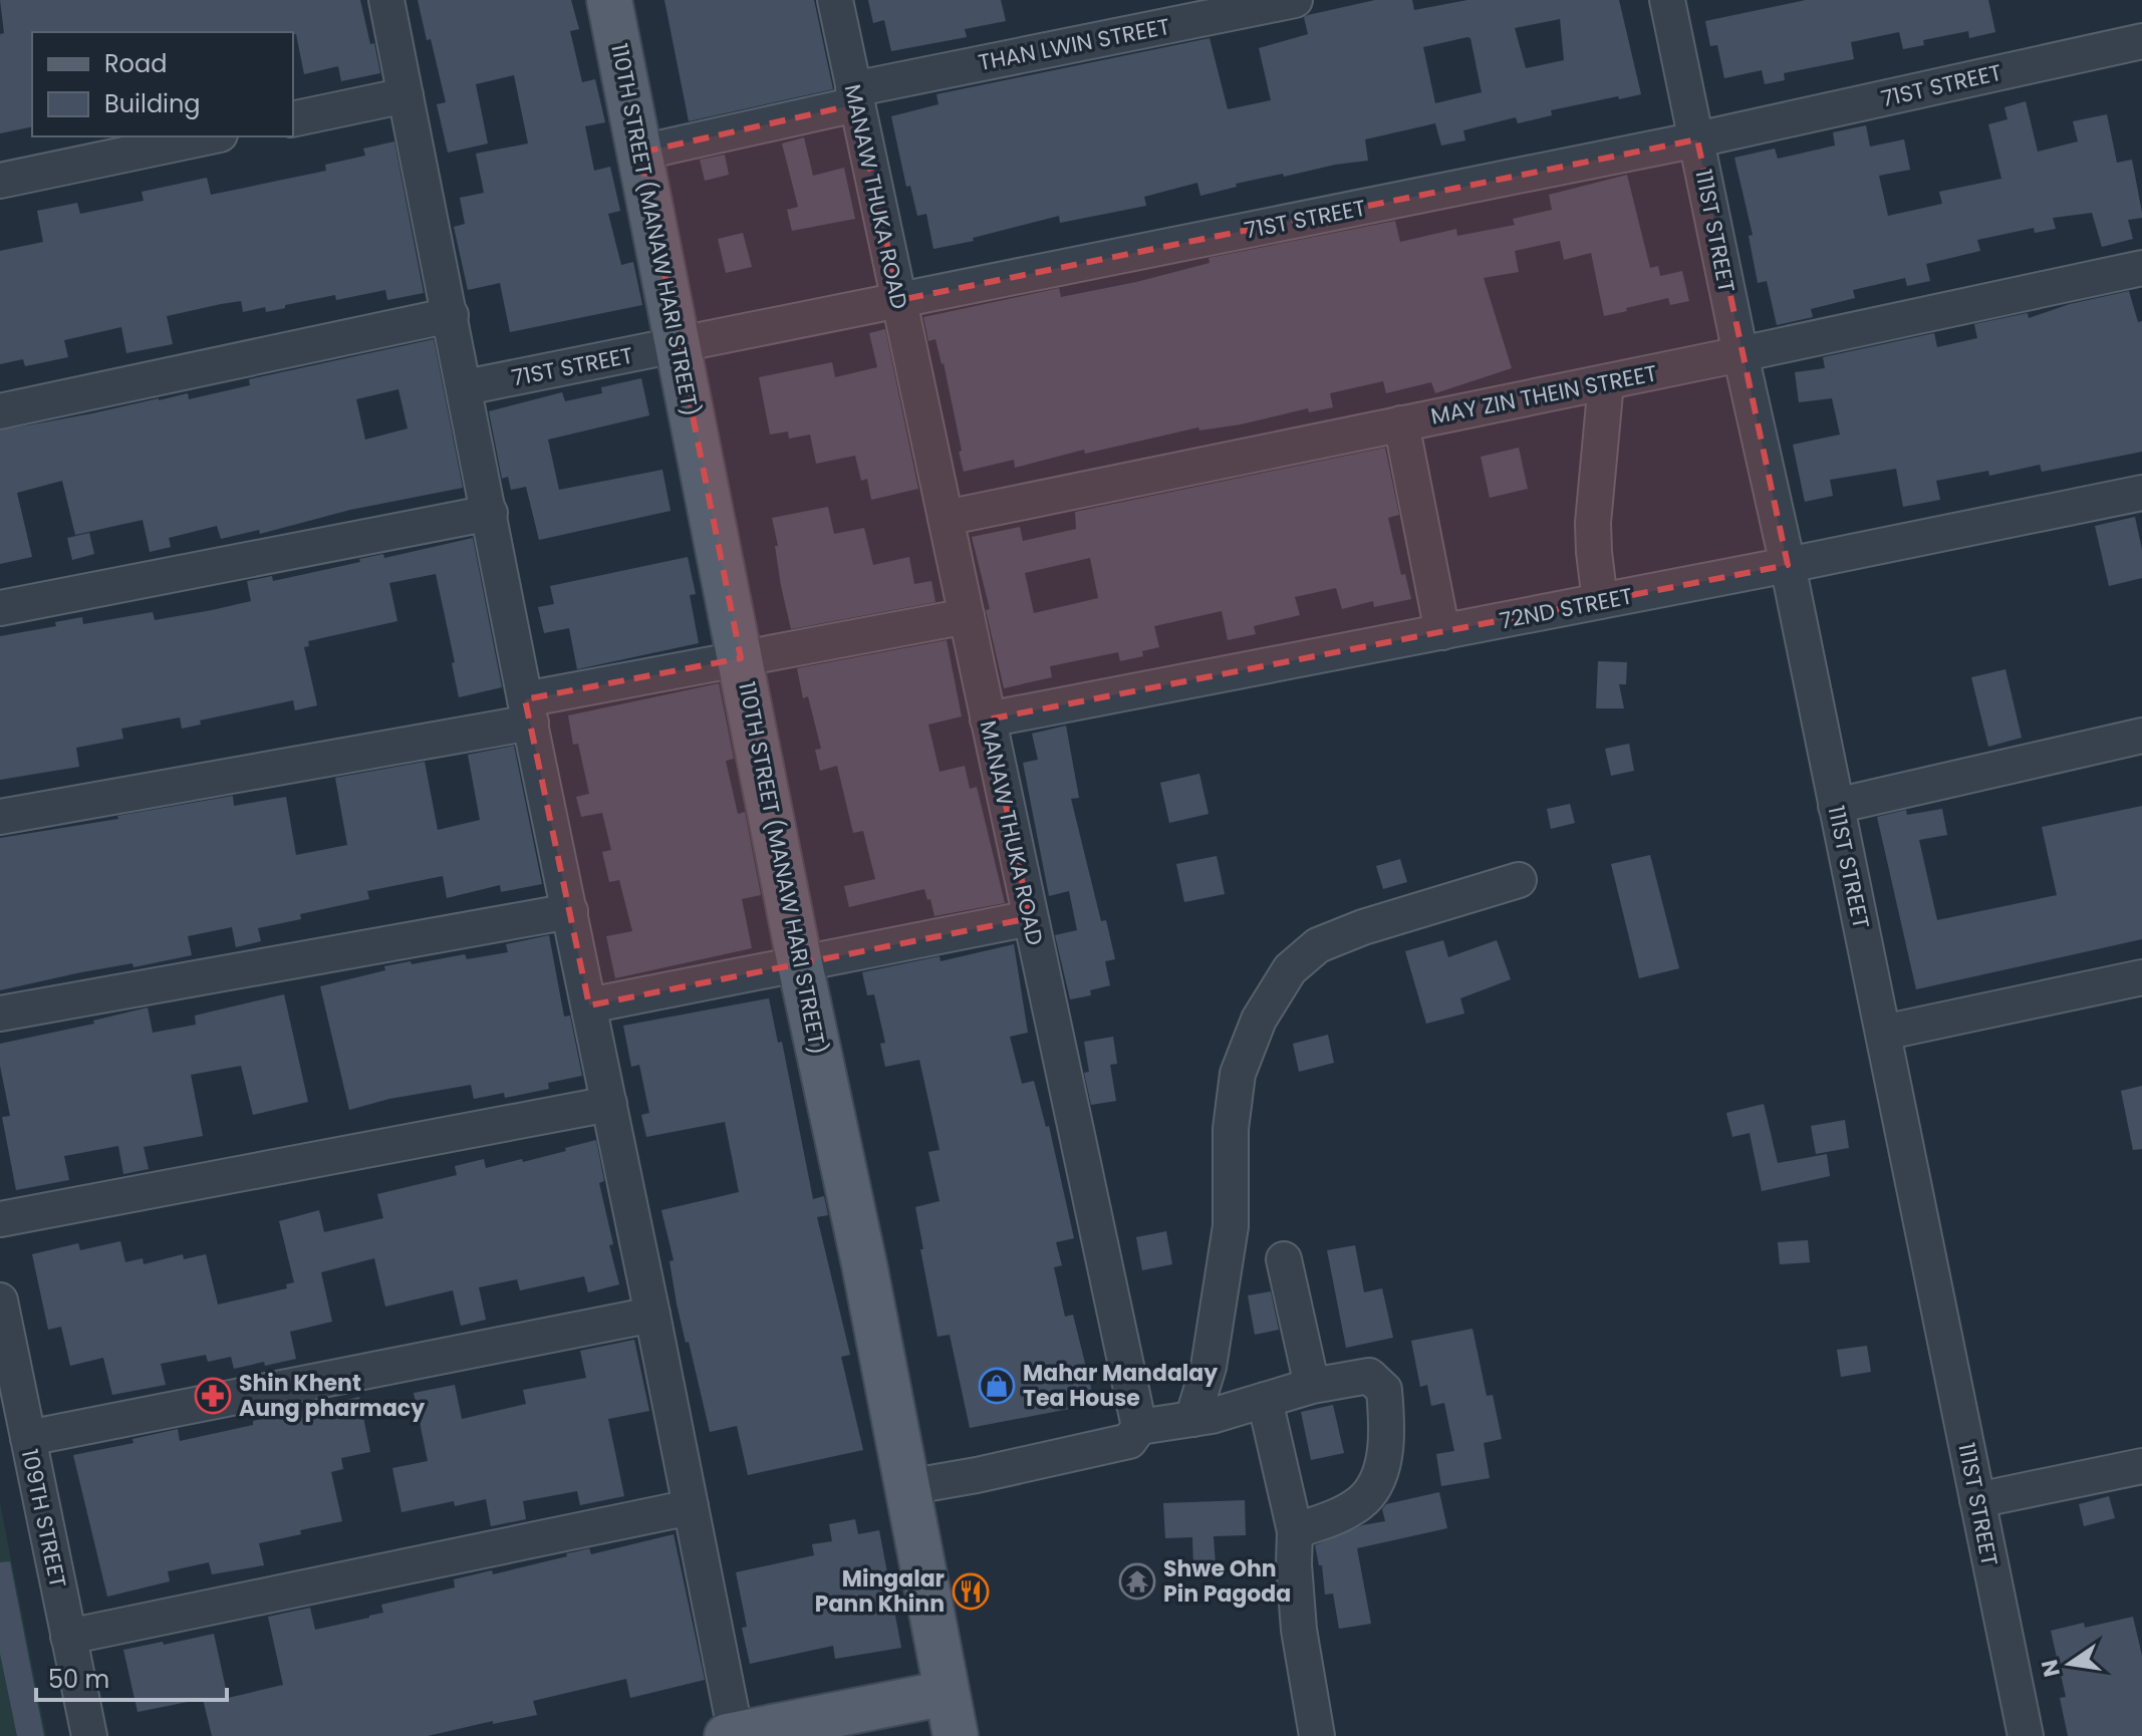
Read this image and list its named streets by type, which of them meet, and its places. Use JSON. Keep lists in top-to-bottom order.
{
  "streets": {
    "main road": ["110TH STREET (MANAW HARI STREET)"],
    "street": [
      "THAN LWIN STREET",
      "71ST STREET",
      "MANAW THUKA ROAD",
      "111ST STREET",
      "MAY ZIN THEIN STREET",
      "72ND STREET",
      "109TH STREET"
    ]
  },
  "crossings": [
    ["THAN LWIN STREET", "MANAW THUKA ROAD"],
    ["THAN LWIN STREET", "110TH STREET (MANAW HARI STREET)"],
    ["71ST STREET", "MANAW THUKA ROAD"],
    ["71ST STREET", "110TH STREET (MANAW HARI STREET)"],
    ["71ST STREET", "111ST STREET"],
    ["MANAW THUKA ROAD", "MAY ZIN THEIN STREET"],
    ["MANAW THUKA ROAD", "72ND STREET"],
    ["111ST STREET", "MAY ZIN THEIN STREET"],
    ["111ST STREET", "72ND STREET"]
  ],
  "places": {
    "shop": ["Mahar Mandalay Tea House"],
    "pharmacy": ["Shin Khent Aung pharmacy"],
    "temple": ["Shwe Ohn Pin Pagoda"],
    "restaurant": ["Mingalar Pann Khinn"]
  },
  "legend": ["Road", "Building"],
  "scale_bar": "50 m",
  "north": "left"
}
